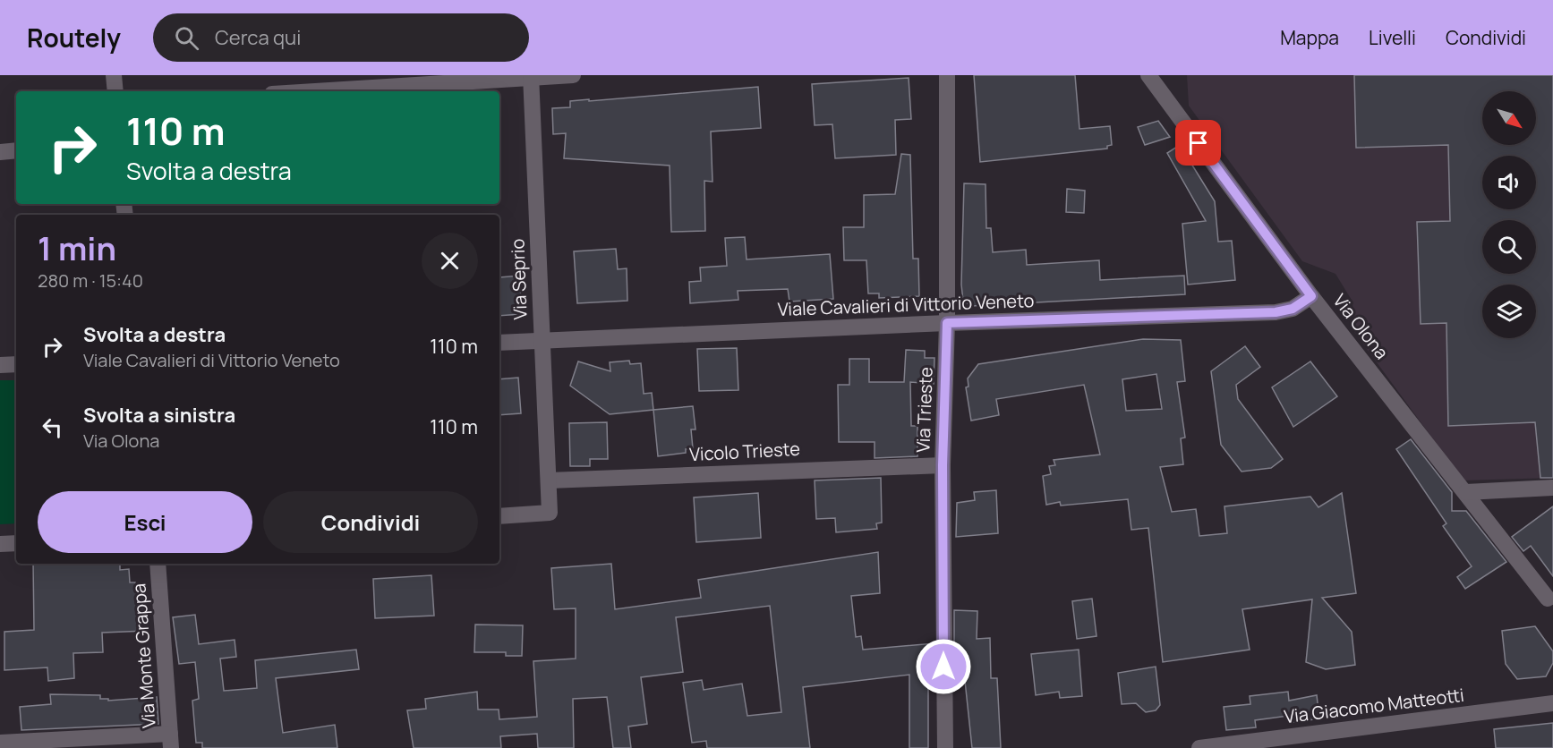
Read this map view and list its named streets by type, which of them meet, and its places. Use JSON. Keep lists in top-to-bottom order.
{
  "streets": {
    "street": [
      "Via Seprio",
      "Viale Cavalieri di Vittorio Veneto",
      "Via Olona",
      "Via Trieste",
      "Vicolo Trieste",
      "Via Monte Grappa",
      "Via Giacomo Matteotti"
    ]
  },
  "crossings": [
    ["Via Seprio", "Viale Cavalieri di Vittorio Veneto"],
    ["Via Seprio", "Vicolo Trieste"],
    ["Viale Cavalieri di Vittorio Veneto", "Via Olona"],
    ["Viale Cavalieri di Vittorio Veneto", "Via Trieste"],
    ["Via Trieste", "Vicolo Trieste"]
  ],
  "north": "bottom right",
  "page": {
    "header": "Routely",
    "search": "Cerca qui",
    "nav": ["Mappa", "Livelli", "Condividi"],
    "turn": ["110 m", "Svolta a destra"],
    "heading": ["1 min", "280 m · 15:40"],
    "list": [
      {
        "name": "Svolta a destra",
        "note": "Viale Cavalieri di Vittorio Veneto",
        "value": "110 m"
      },
      {
        "name": "Svolta a sinistra",
        "note": "Via Olona",
        "value": "110 m"
      }
    ],
    "buttons": ["Esci", "Condividi"]
  }
}
